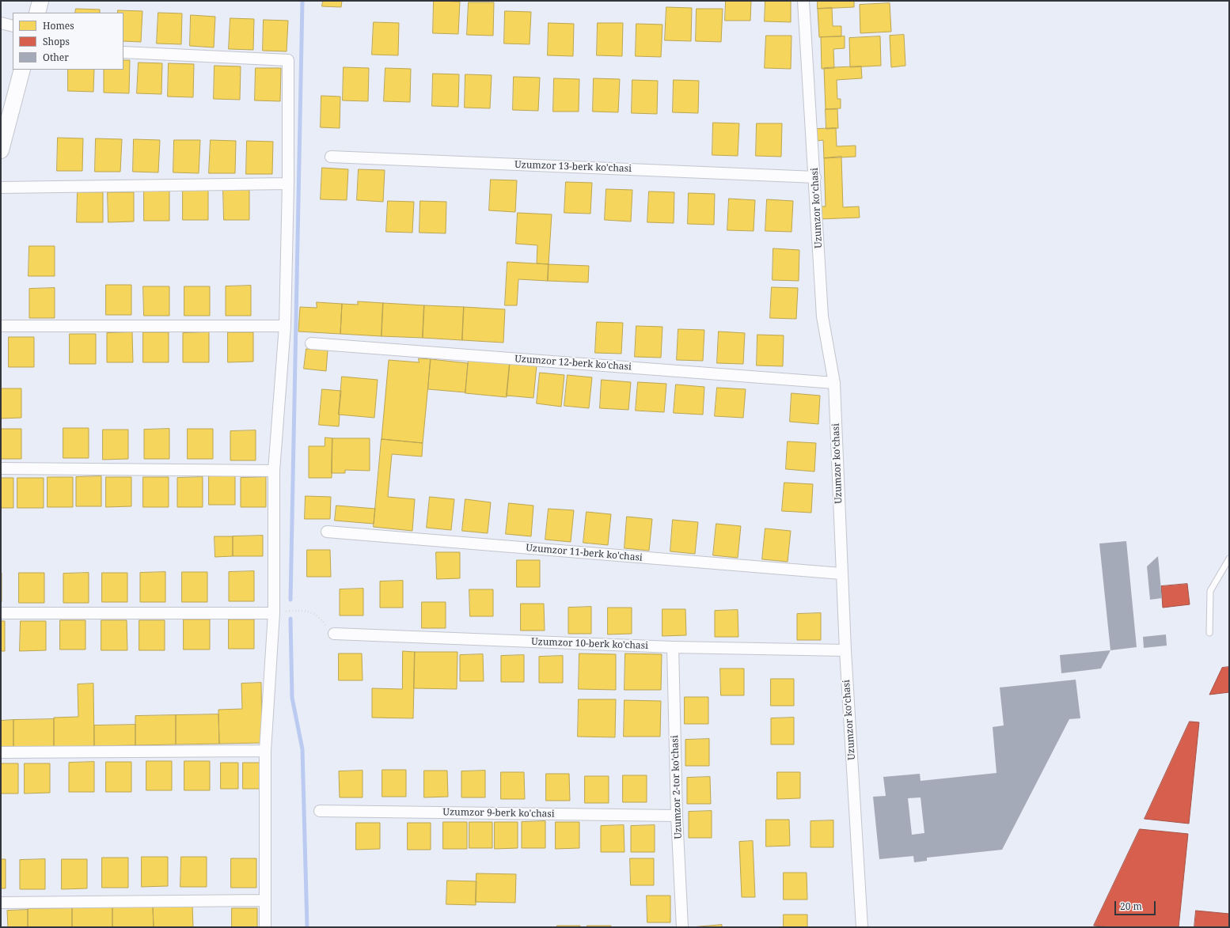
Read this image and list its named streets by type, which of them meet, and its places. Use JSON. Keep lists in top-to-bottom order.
{
  "streets": {
    "street": [
      "Uzumzor 13-berk ko'chasi",
      "Uzumzor koʻchasi",
      "Uzumzor 12-berk ko'chasi",
      "Uzumzor 11-berk ko'chasi",
      "Uzumzor 10-berk ko'chasi",
      "Uzumzor 2-tor ko'chasi",
      "Uzumzor 9-berk ko'chasi"
    ]
  },
  "crossings": [
    ["Uzumzor 13-berk ko'chasi", "Uzumzor koʻchasi"],
    ["Uzumzor koʻchasi", "Uzumzor 12-berk ko'chasi"],
    ["Uzumzor koʻchasi", "Uzumzor 11-berk ko'chasi"],
    ["Uzumzor koʻchasi", "Uzumzor 10-berk ko'chasi"],
    ["Uzumzor 10-berk ko'chasi", "Uzumzor 2-tor ko'chasi"],
    ["Uzumzor 2-tor ko'chasi", "Uzumzor 9-berk ko'chasi"]
  ],
  "legend": ["Homes", "Shops", "Other"],
  "scale_bar": "20 m"
}
